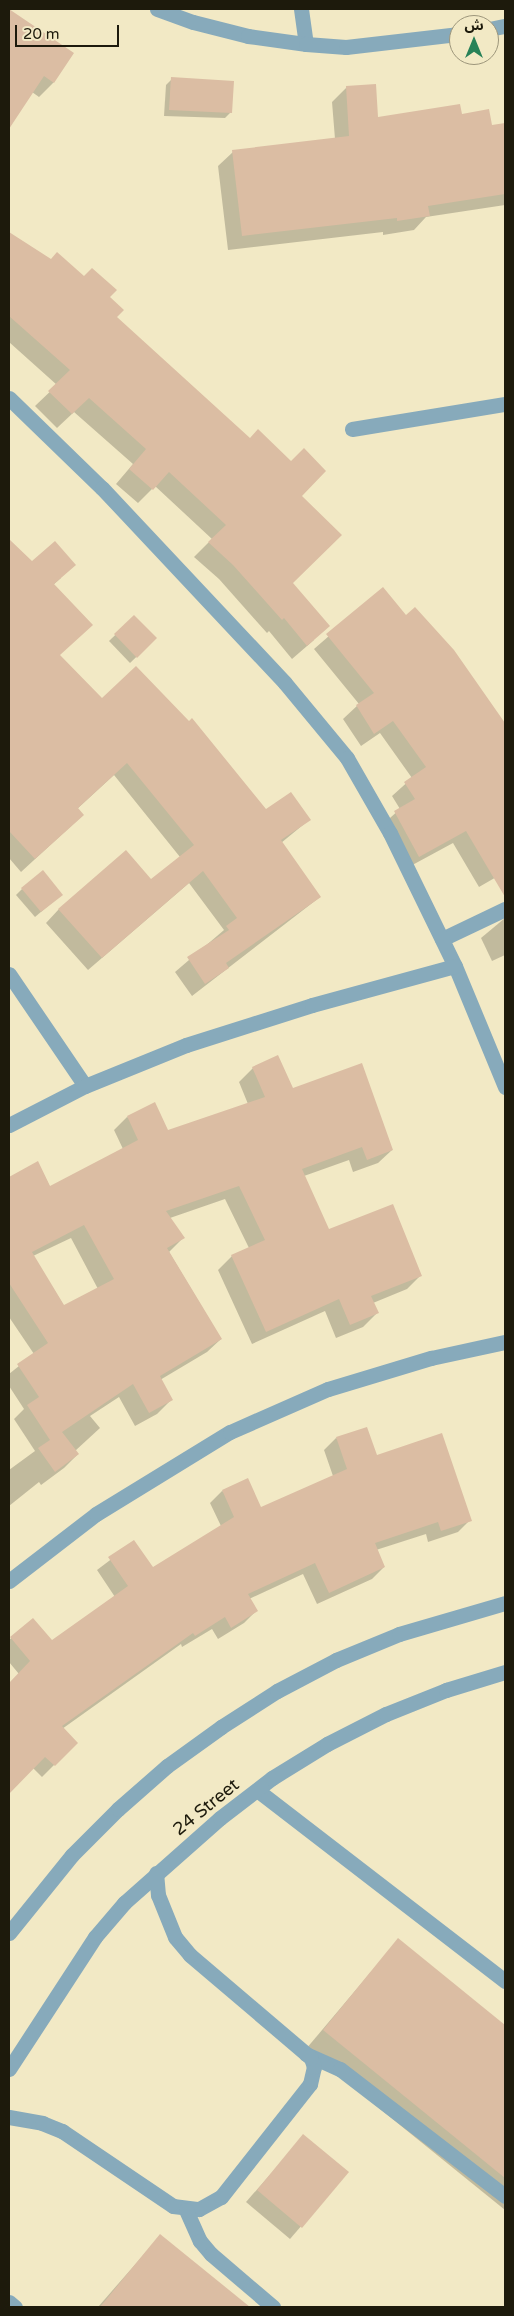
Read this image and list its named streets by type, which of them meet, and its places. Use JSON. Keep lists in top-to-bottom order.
{
  "streets": {
    "street": ["24 Street"]
  },
  "scale_bar": "20 m",
  "north": "top"
}
